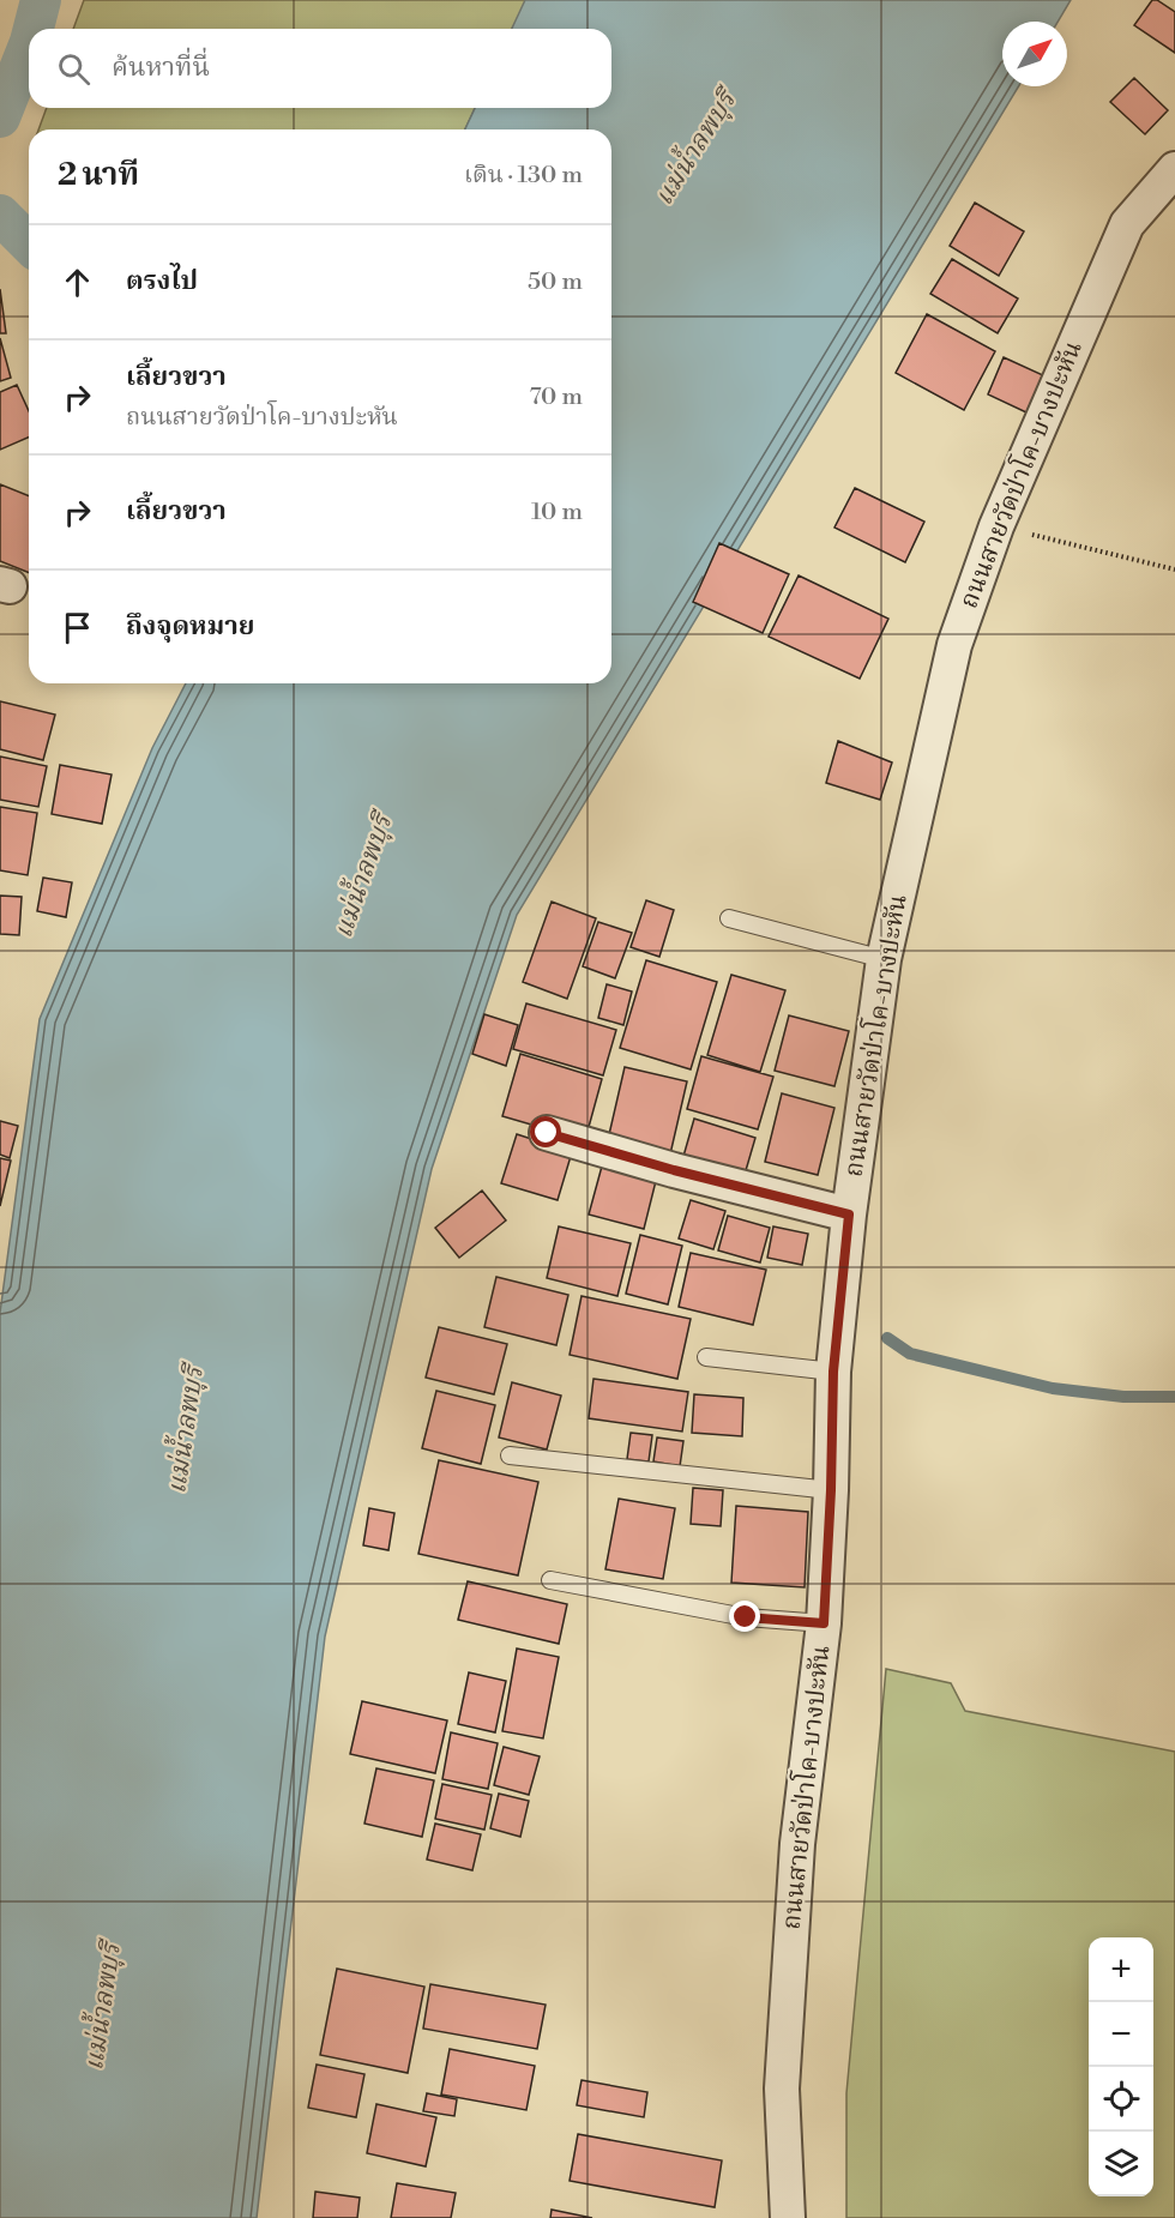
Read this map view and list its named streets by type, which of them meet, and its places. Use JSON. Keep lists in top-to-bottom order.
{
  "streets": {
    "street": ["ถนนสายวัดป่าโค-บางปะหัน"]
  },
  "water": ["แม่น้ำลพบุรี"],
  "north": "top right",
  "page": {
    "search": "ค้นหาที่นี่",
    "heading": ["2 นาที", "เดิน · 130 m"],
    "list": [
      ["ตรงไป", "50 m"],
      ["เลี้ยวขวา", "ถนนสายวัดป่าโค-บางปะหัน", "70 m"],
      ["เลี้ยวขวา", "10 m"],
      "ถึงจุดหมาย"
    ],
    "map_buttons": ["+", "−"]
  }
}
